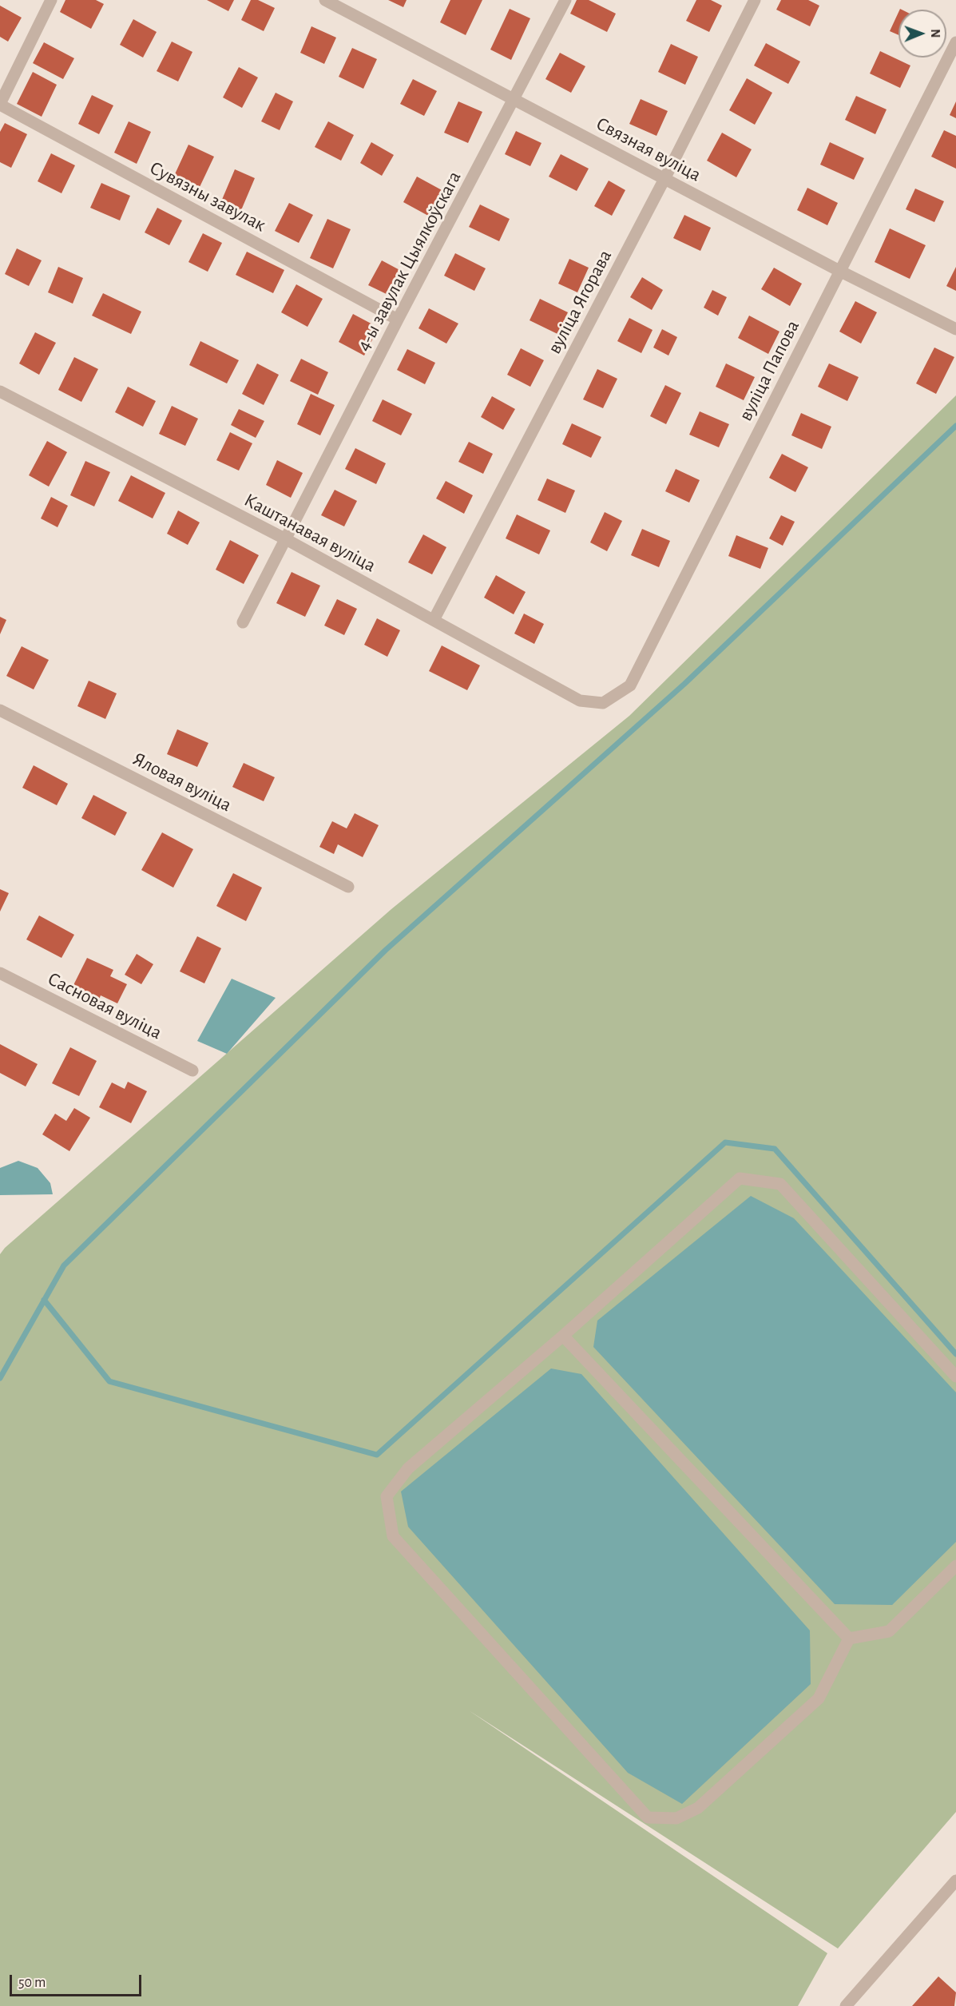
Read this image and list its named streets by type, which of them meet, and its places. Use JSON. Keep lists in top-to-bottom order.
{
  "streets": {
    "street": [
      "Связная вуліца",
      "Сувязны завулак",
      "4-ы завулак Цыялкоўскага",
      "вуліца Ягорава",
      "вуліца Папова",
      "Каштанавая вуліца",
      "Яловая вуліца",
      "Сасновая вуліца"
    ]
  },
  "crossings": [
    ["Связная вуліца", "4-ы завулак Цыялкоўскага"],
    ["Связная вуліца", "вуліца Ягорава"],
    ["Связная вуліца", "вуліца Папова"],
    ["Сувязны завулак", "4-ы завулак Цыялкоўскага"],
    ["4-ы завулак Цыялкоўскага", "Каштанавая вуліца"],
    ["вуліца Ягорава", "Каштанавая вуліца"],
    ["вуліца Папова", "Каштанавая вуліца"]
  ],
  "scale_bar": "50 m",
  "north": "right"
}
